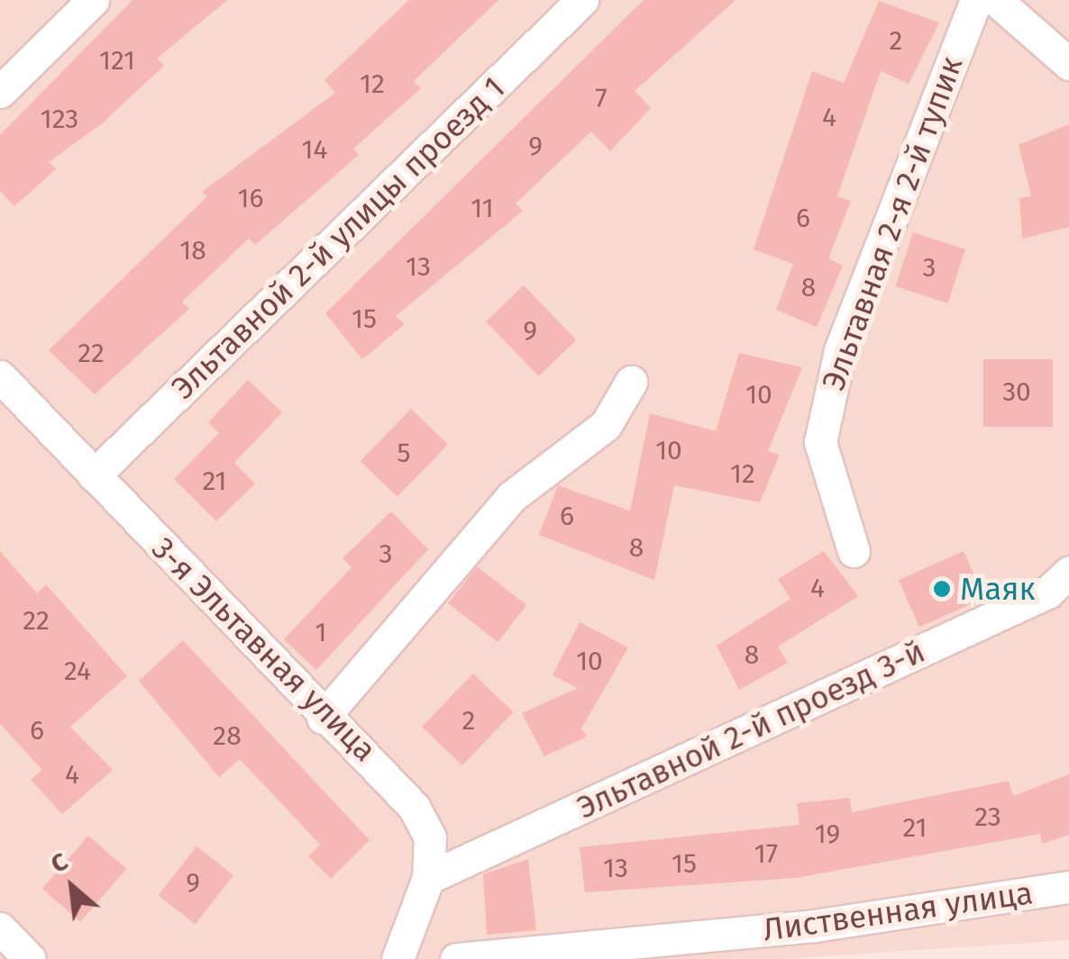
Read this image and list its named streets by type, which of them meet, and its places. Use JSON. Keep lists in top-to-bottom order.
{
  "streets": {
    "street": [
      "Эльтавная 2-я 2-й тупик",
      "Эльтавной 2-й улицы проезд 1",
      "3-я Эльтавная улица",
      "Эльтавной 2-й проезд 3-й",
      "Лиственная улица"
    ]
  },
  "crossings": [
    ["Эльтавной 2-й улицы проезд 1", "3-я Эльтавная улица"],
    ["3-я Эльтавная улица", "Эльтавной 2-й проезд 3-й"]
  ],
  "places": ["Маяк"],
  "house_numbers": [
    "2",
    "121",
    "12",
    "7",
    "4",
    "123",
    "9",
    "14",
    "16",
    "11",
    "6",
    "18",
    "13",
    "3",
    "8",
    "15",
    "9",
    "22",
    "30",
    "10",
    "10",
    "5",
    "12",
    "21",
    "6",
    "8",
    "3",
    "4",
    "22",
    "1",
    "8",
    "10",
    "24",
    "2",
    "6",
    "28",
    "4",
    "23",
    "21",
    "19",
    "17",
    "15",
    "13",
    "9"
  ],
  "north": "top left"
}
